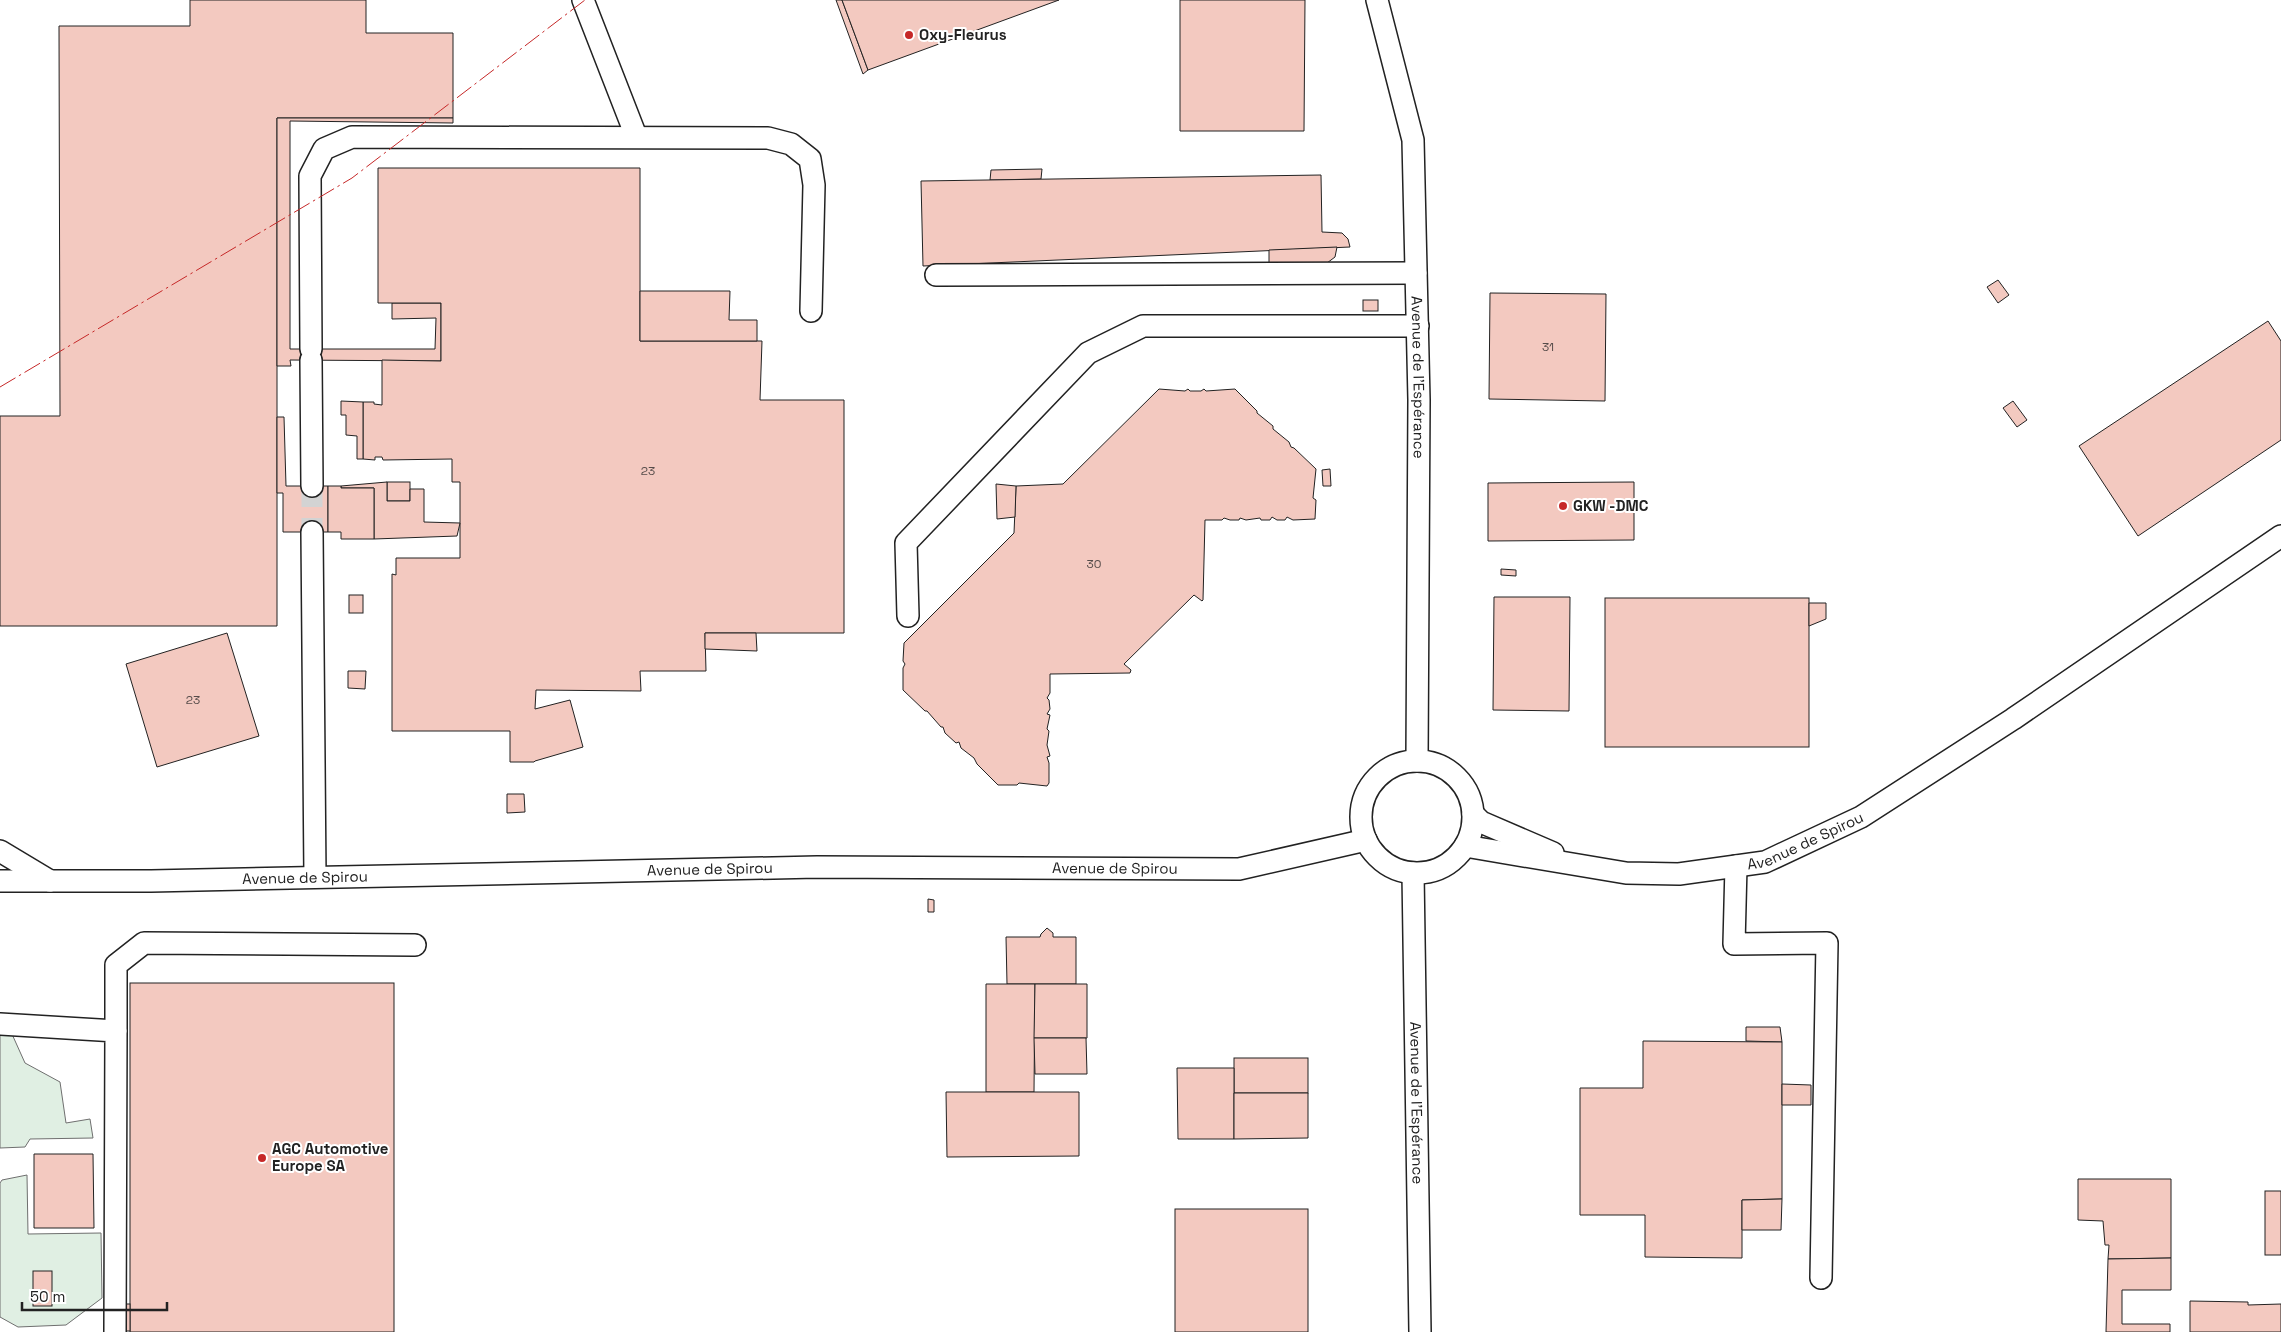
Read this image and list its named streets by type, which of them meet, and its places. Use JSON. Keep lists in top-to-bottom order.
{
  "streets": {
    "street": ["Avenue de l'Espérance", "Avenue de Spirou"]
  },
  "crossings": [
    ["Avenue de l'Espérance", "Avenue de Spirou"]
  ],
  "places": ["Oxy-Fleurus", "GKW -DMC", "AGC Automotive Europe SA"],
  "house_numbers": [
    "31",
    "23",
    "30",
    "23"
  ],
  "scale_bar": "50 m"
}
